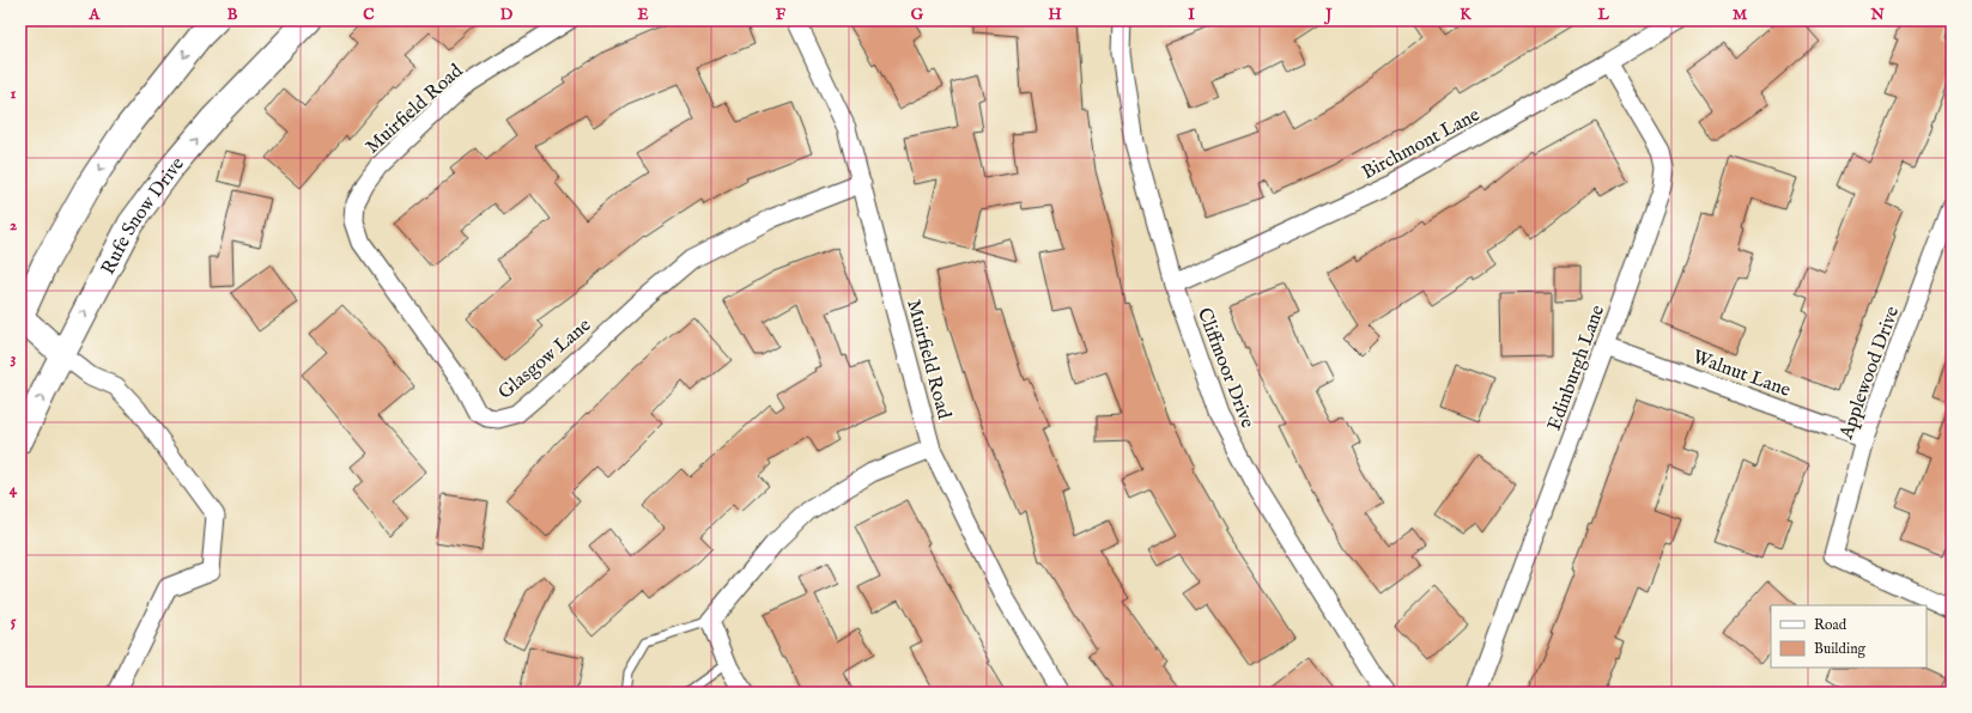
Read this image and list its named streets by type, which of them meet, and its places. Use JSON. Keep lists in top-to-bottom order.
{
  "streets": {
    "main road": ["Rufe Snow Drive"],
    "street": [
      "Muirfield Road",
      "Birchmont Lane",
      "Glasgow Lane",
      "Cliffmoor Drive",
      "Edinburgh Lane",
      "Walnut Lane",
      "Applewood Drive"
    ]
  },
  "crossings": [
    ["Muirfield Road", "Glasgow Lane"],
    ["Birchmont Lane", "Cliffmoor Drive"],
    ["Birchmont Lane", "Edinburgh Lane"],
    ["Edinburgh Lane", "Walnut Lane"],
    ["Walnut Lane", "Applewood Drive"]
  ],
  "legend": ["Road", "Building"],
  "grid": {
    "columns": [
      "A",
      "B",
      "C",
      "D",
      "E",
      "F",
      "G",
      "H",
      "I",
      "J",
      "K",
      "L",
      "M",
      "N"
    ],
    "rows": [
      "1",
      "2",
      "3",
      "4",
      "5"
    ]
  }
}
